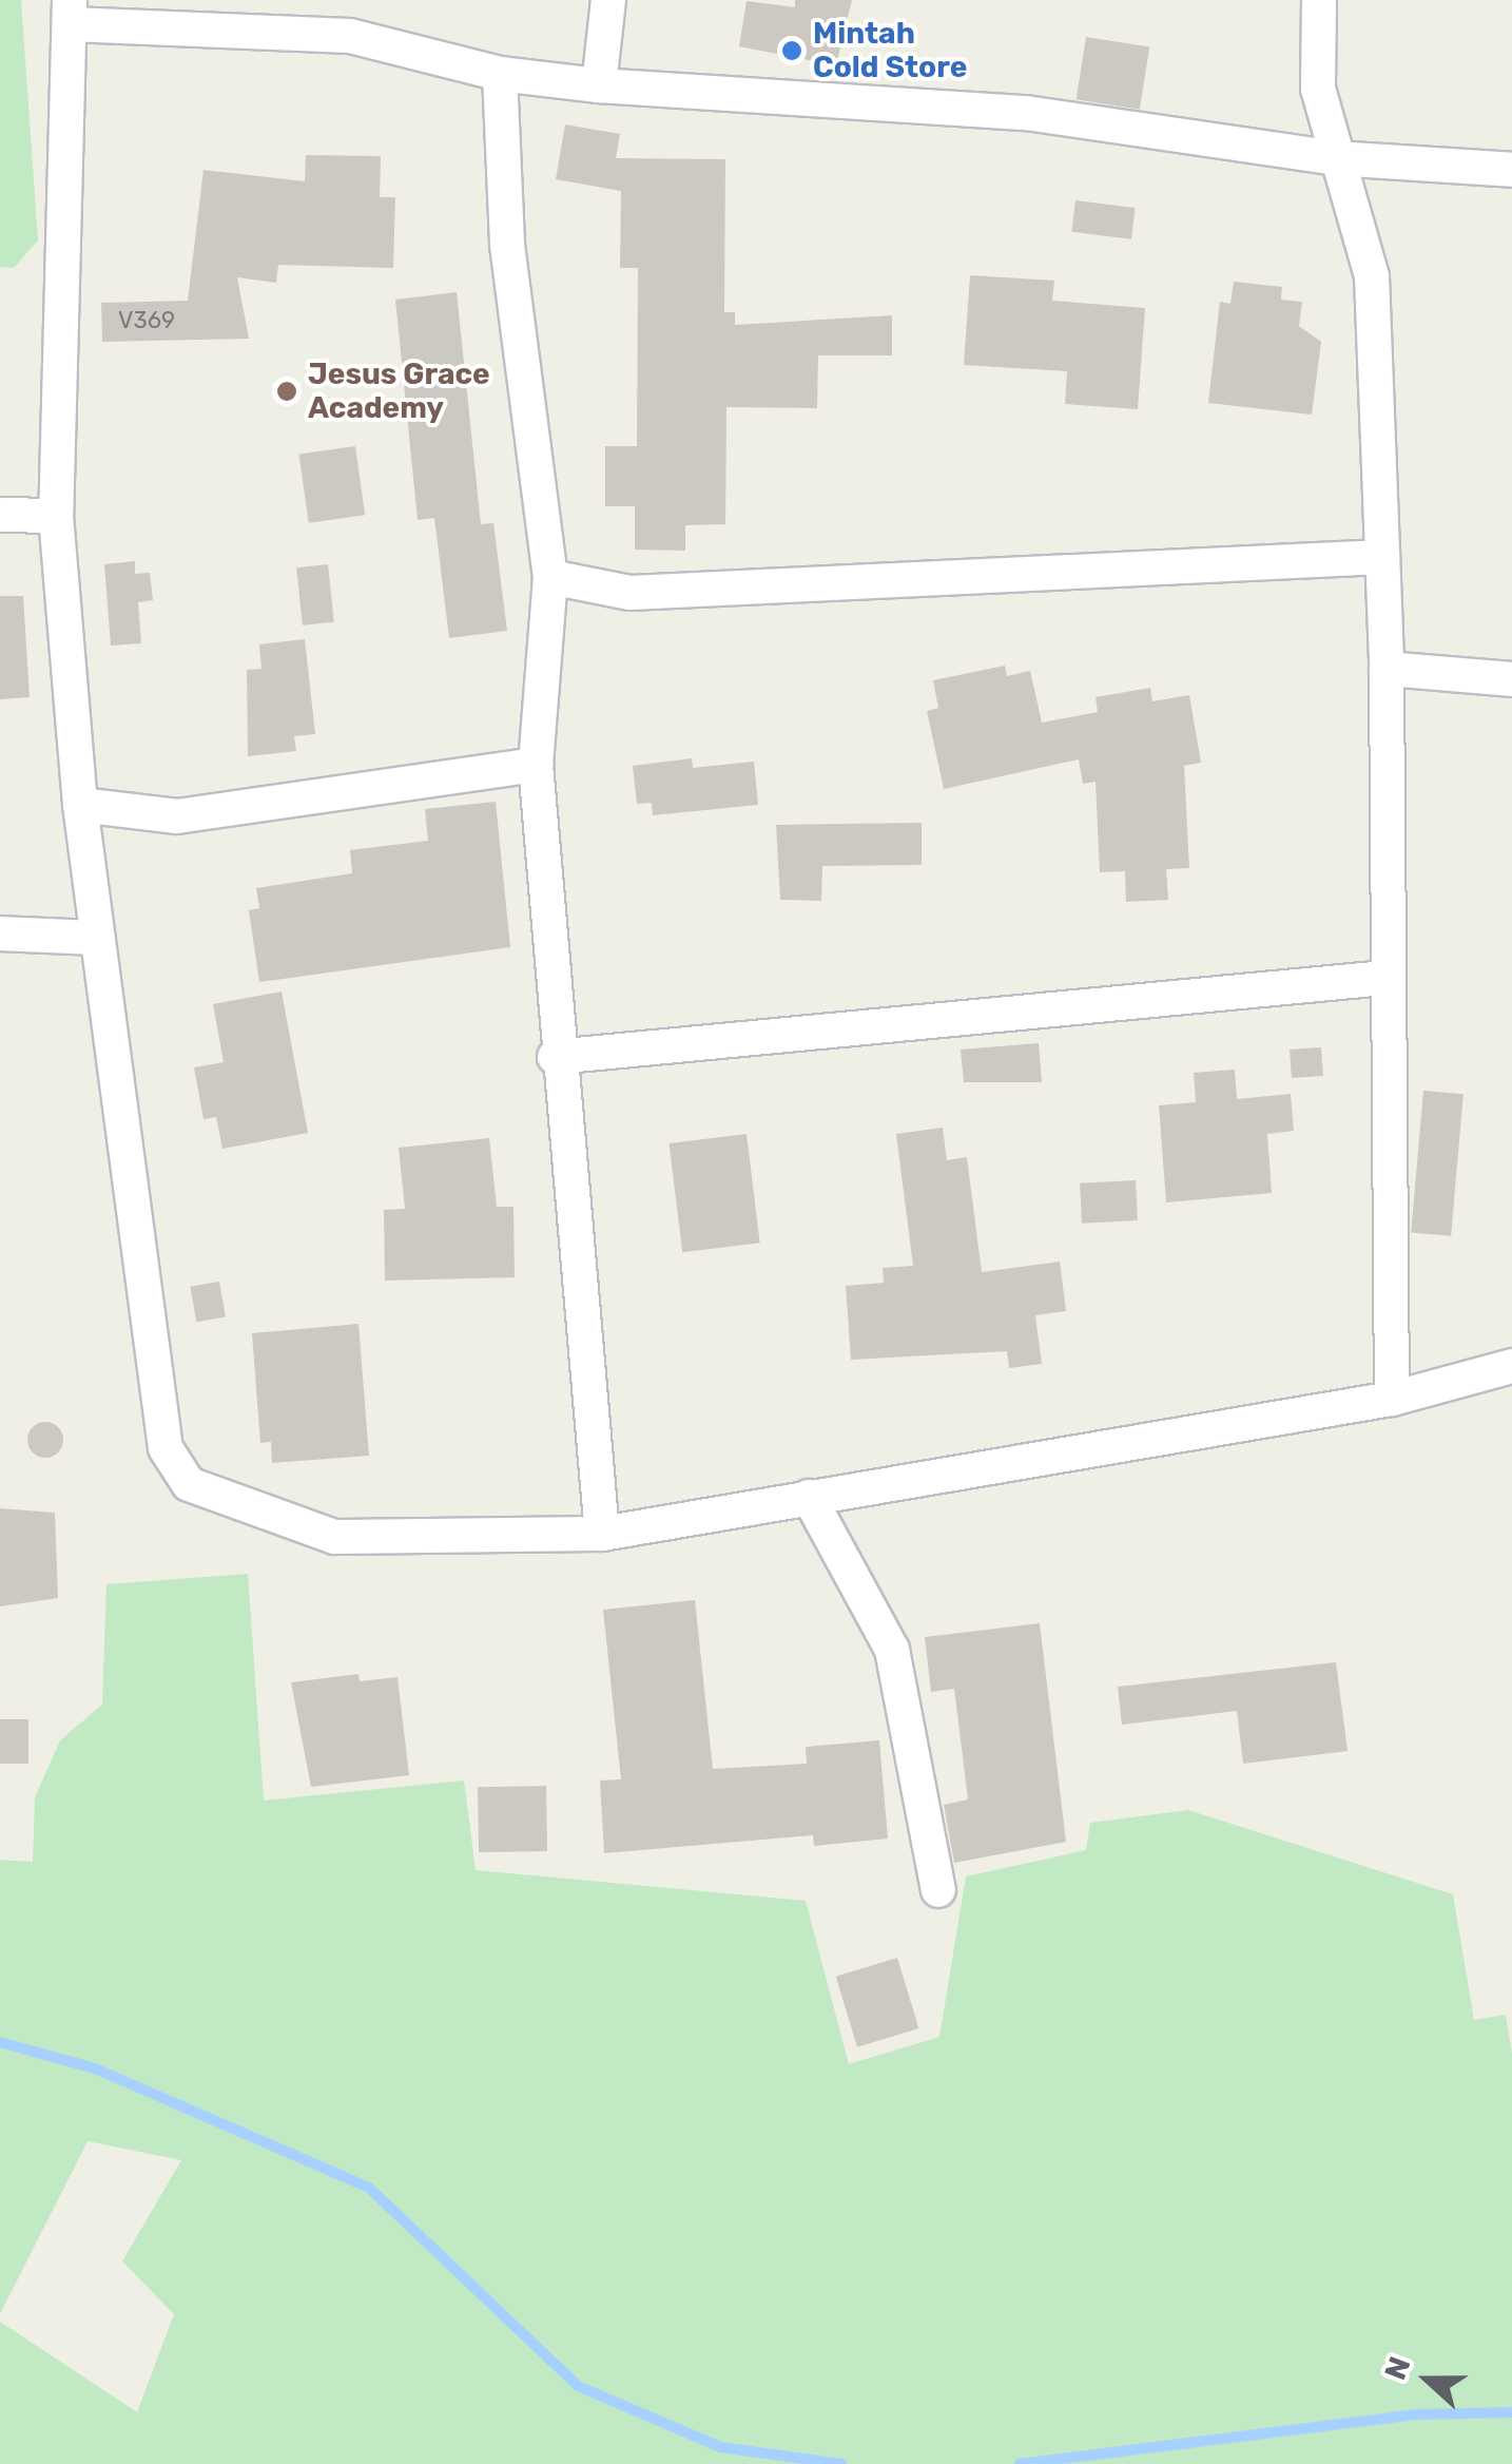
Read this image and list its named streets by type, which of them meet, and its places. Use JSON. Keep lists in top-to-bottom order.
{
  "places": ["Mintah Cold Store", "Jesus Grace Academy"],
  "house_numbers": ["V369"],
  "north": "left"
}
